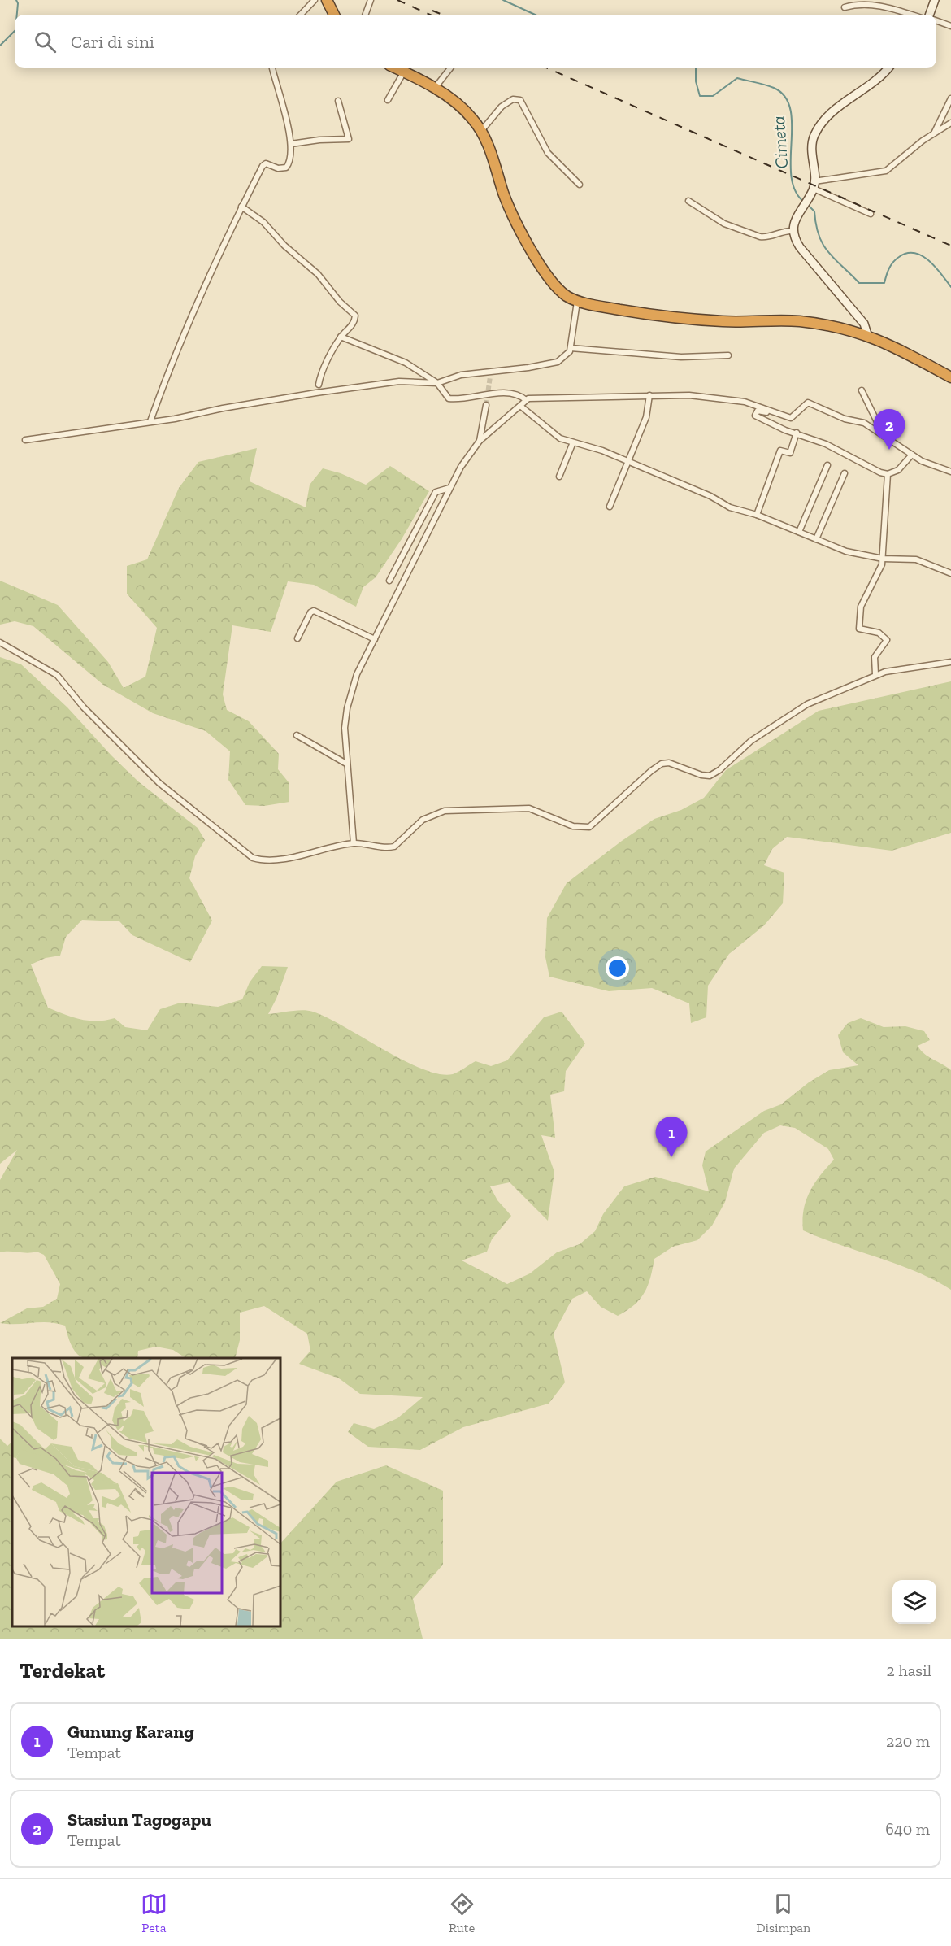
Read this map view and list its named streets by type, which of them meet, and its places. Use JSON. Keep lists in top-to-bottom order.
{
  "water": ["Cimeta"],
  "page": {
    "search": "Cari di sini",
    "pins": ["2", "1"],
    "heading": ["Terdekat", "2 hasil"],
    "list": [
      {
        "mark": "1",
        "name": "Gunung Karang",
        "note": "Tempat",
        "value": "220 m"
      },
      {
        "mark": "2",
        "name": "Stasiun Tagogapu",
        "note": "Tempat",
        "value": "640 m"
      }
    ],
    "nav": ["Peta", "Rute", "Disimpan"]
  }
}
